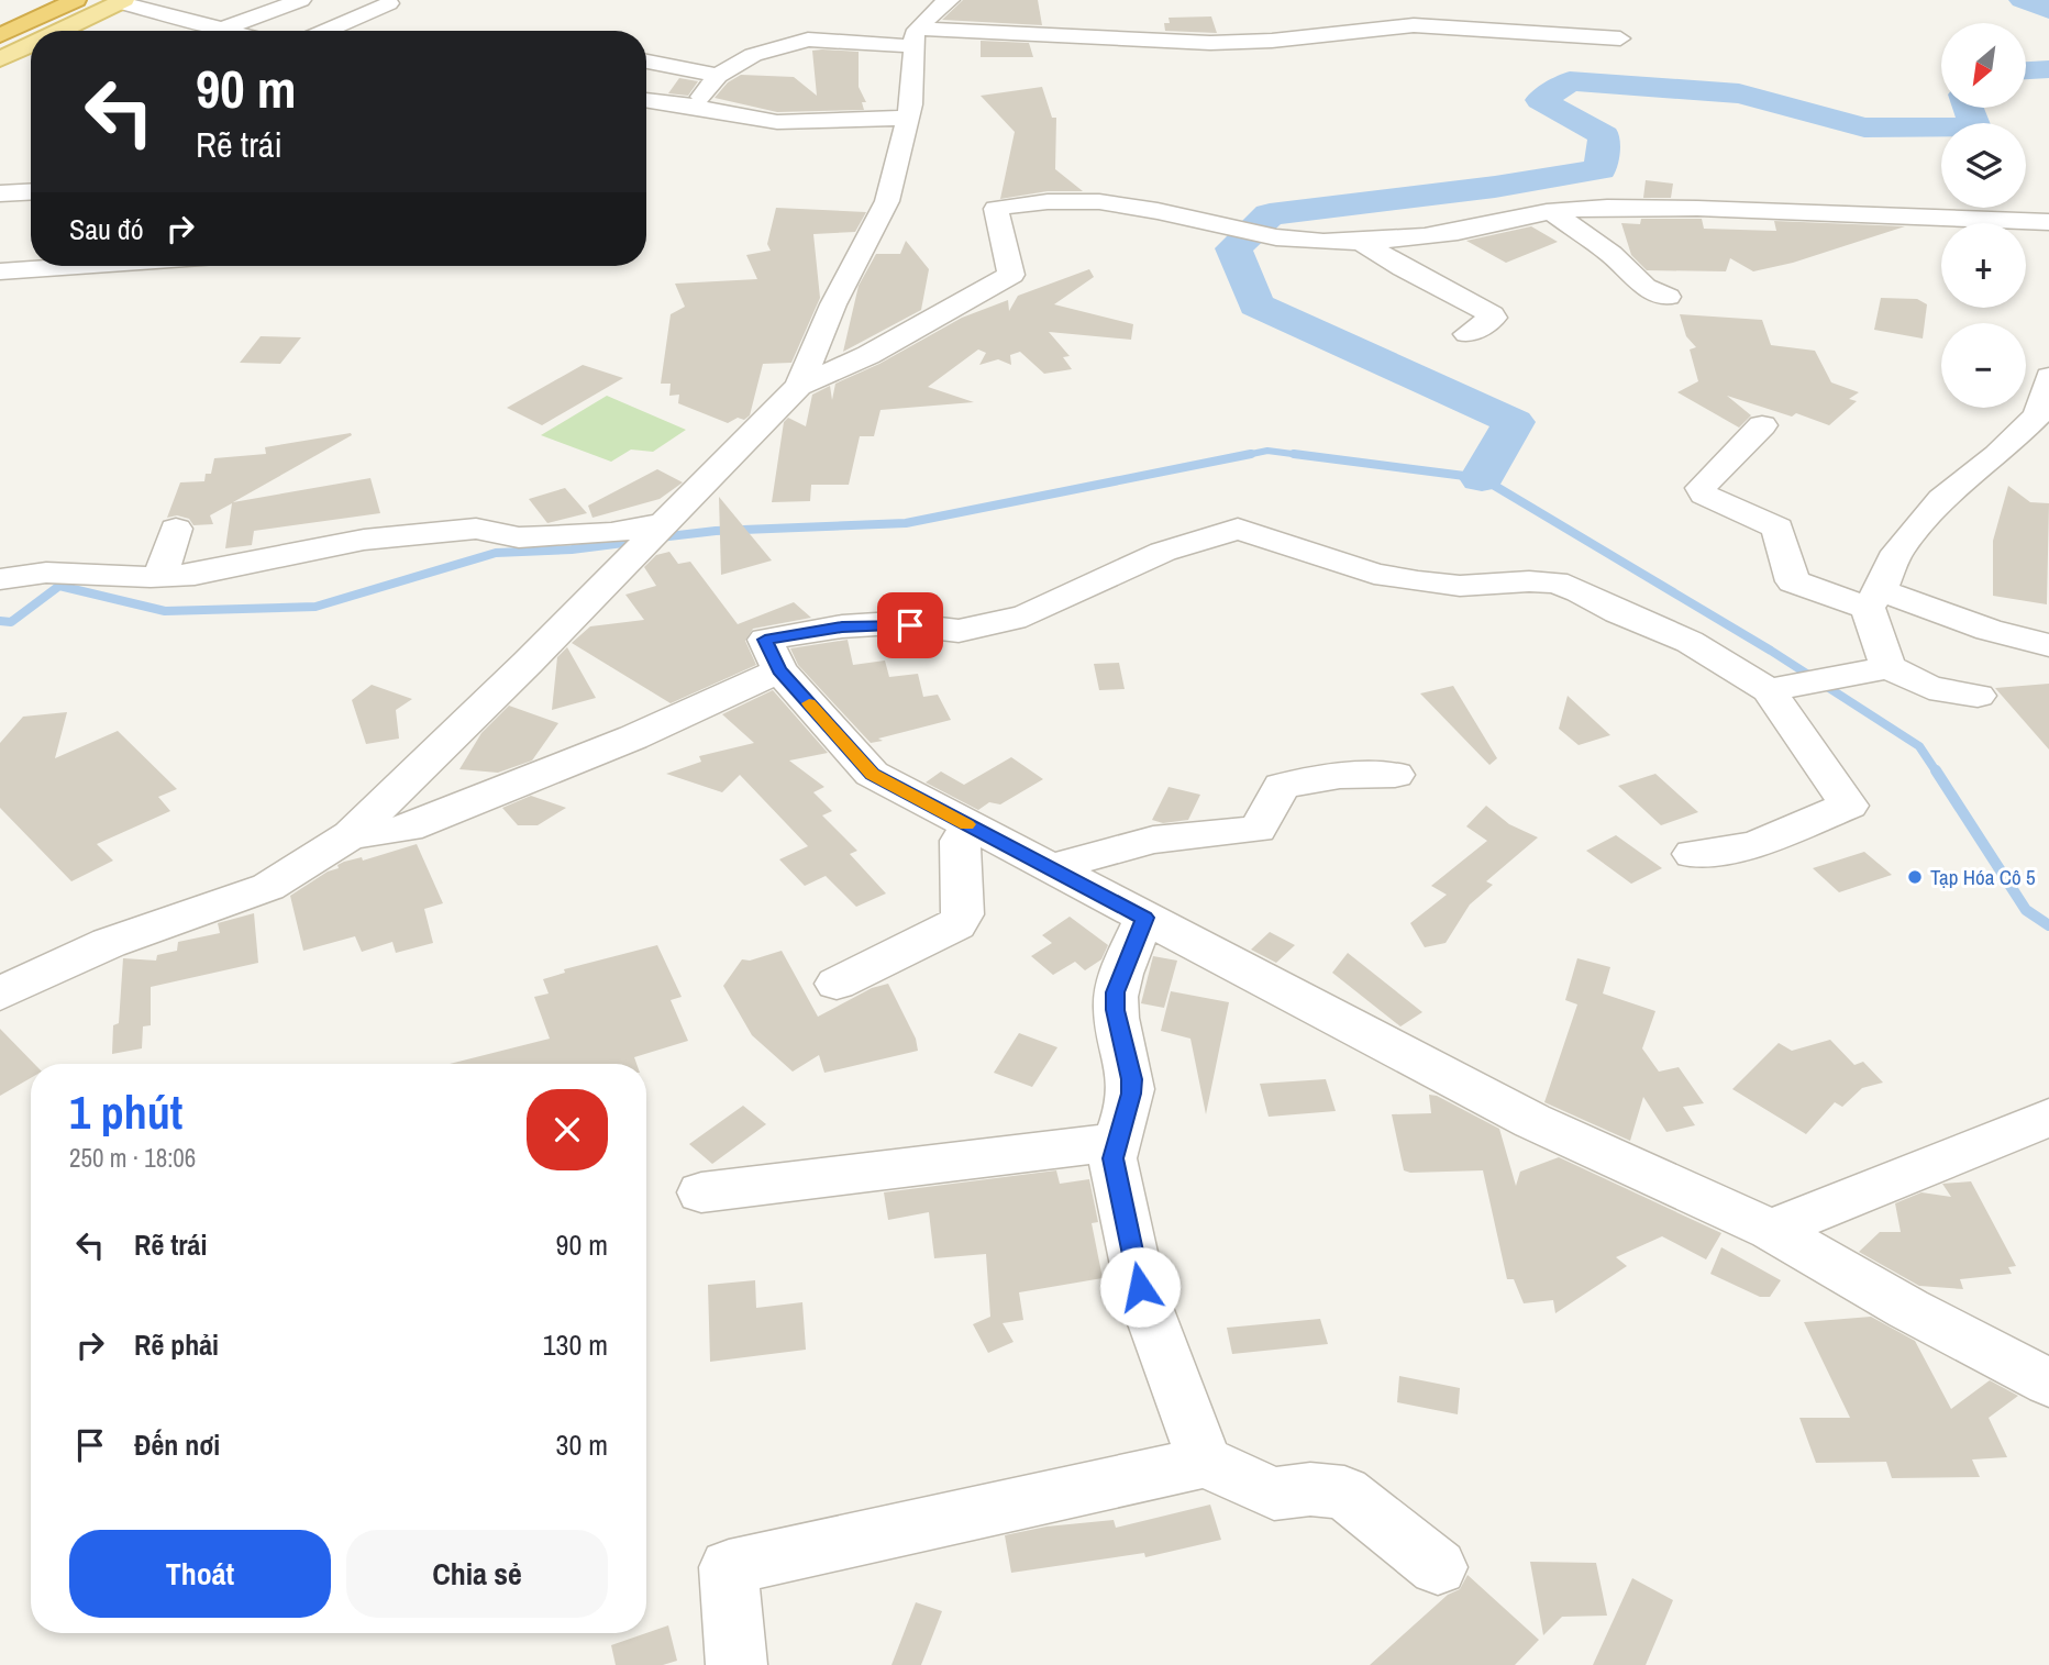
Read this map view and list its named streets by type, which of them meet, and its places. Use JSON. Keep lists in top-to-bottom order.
{
  "places": ["Tạp Hóa Cô 5"],
  "north": "bottom left",
  "page": {
    "map_buttons": ["+", "−"],
    "turn": ["90 m", "Rẽ trái"],
    "then": "Sau đó",
    "heading": ["1 phút", "250 m · 18:06"],
    "list": [
      {
        "name": "Rẽ trái",
        "value": "90 m"
      },
      {
        "name": "Rẽ phải",
        "value": "130 m"
      },
      {
        "name": "Đến nơi",
        "value": "30 m"
      }
    ],
    "buttons": ["Thoát", "Chia sẻ"]
  }
}
